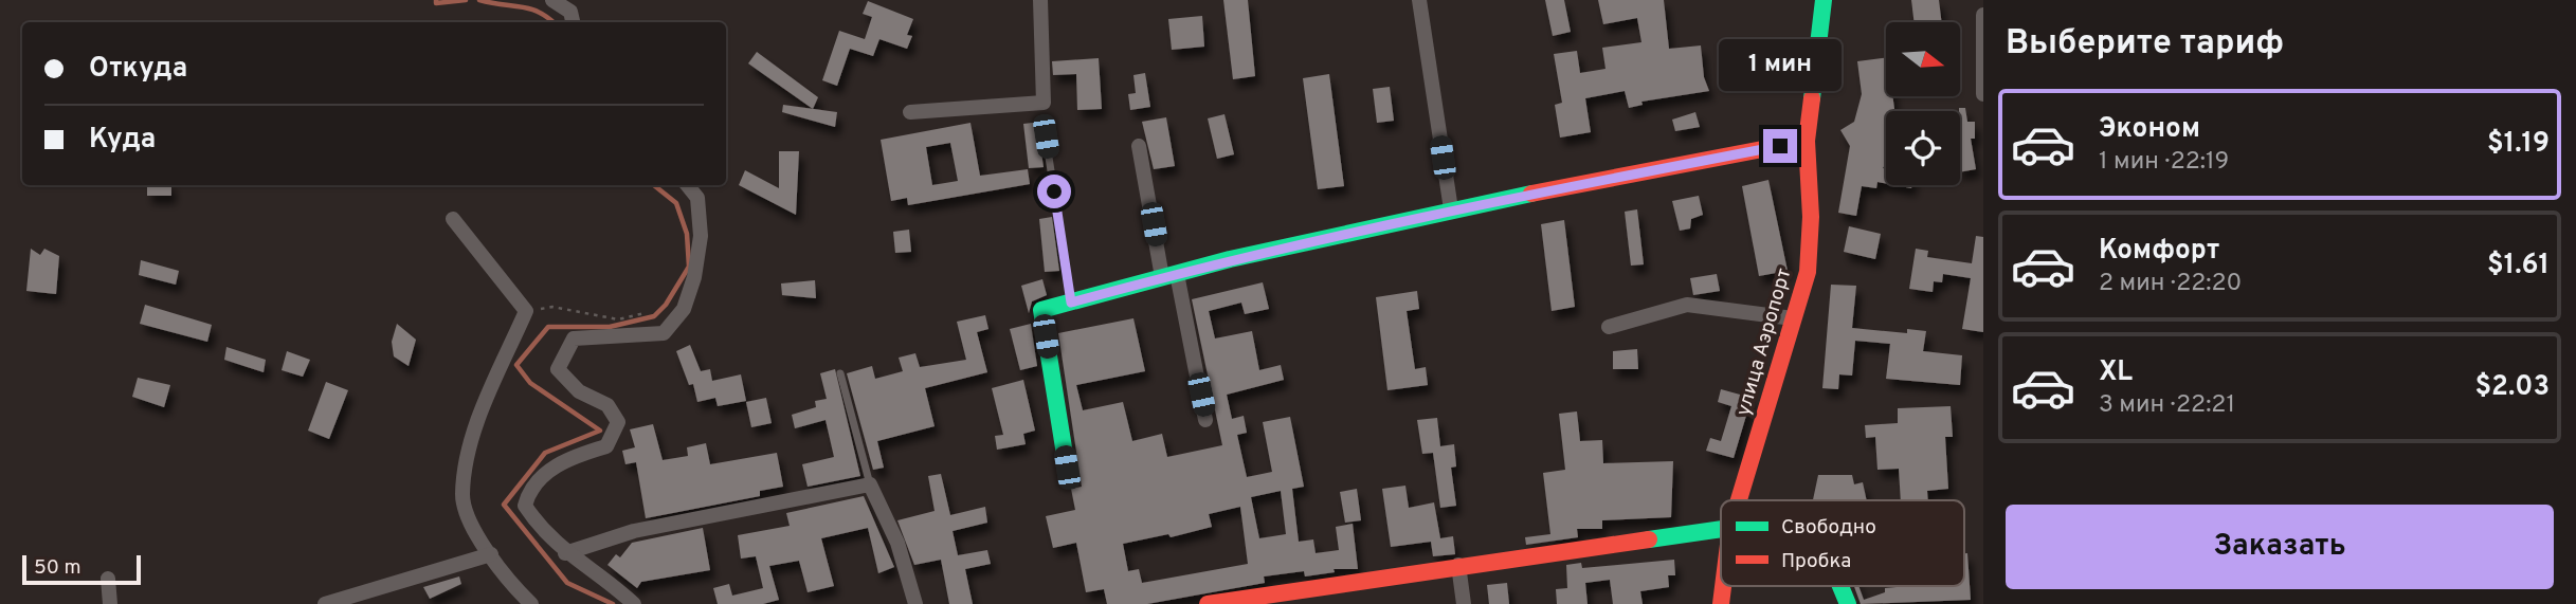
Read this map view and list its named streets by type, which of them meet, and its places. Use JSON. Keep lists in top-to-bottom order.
{
  "streets": {
    "street": ["улица Аэропорт"]
  },
  "legend": ["Свободно", "Пробка"],
  "scale_bar": "50 m",
  "north": "right",
  "page": {
    "heading": "Выберите тариф",
    "banner": ["Откуда", "Куда"],
    "bubble": "1 мин",
    "list": [
      {
        "name": "Эконом",
        "note": "1 мин · 22:19",
        "value": "$1.19"
      },
      {
        "name": "Комфорт",
        "note": "2 мин · 22:20",
        "value": "$1.61"
      },
      {
        "name": "XL",
        "note": "3 мин · 22:21",
        "value": "$2.03"
      }
    ],
    "buttons": "Заказать",
    "scale": "50 m"
  }
}
